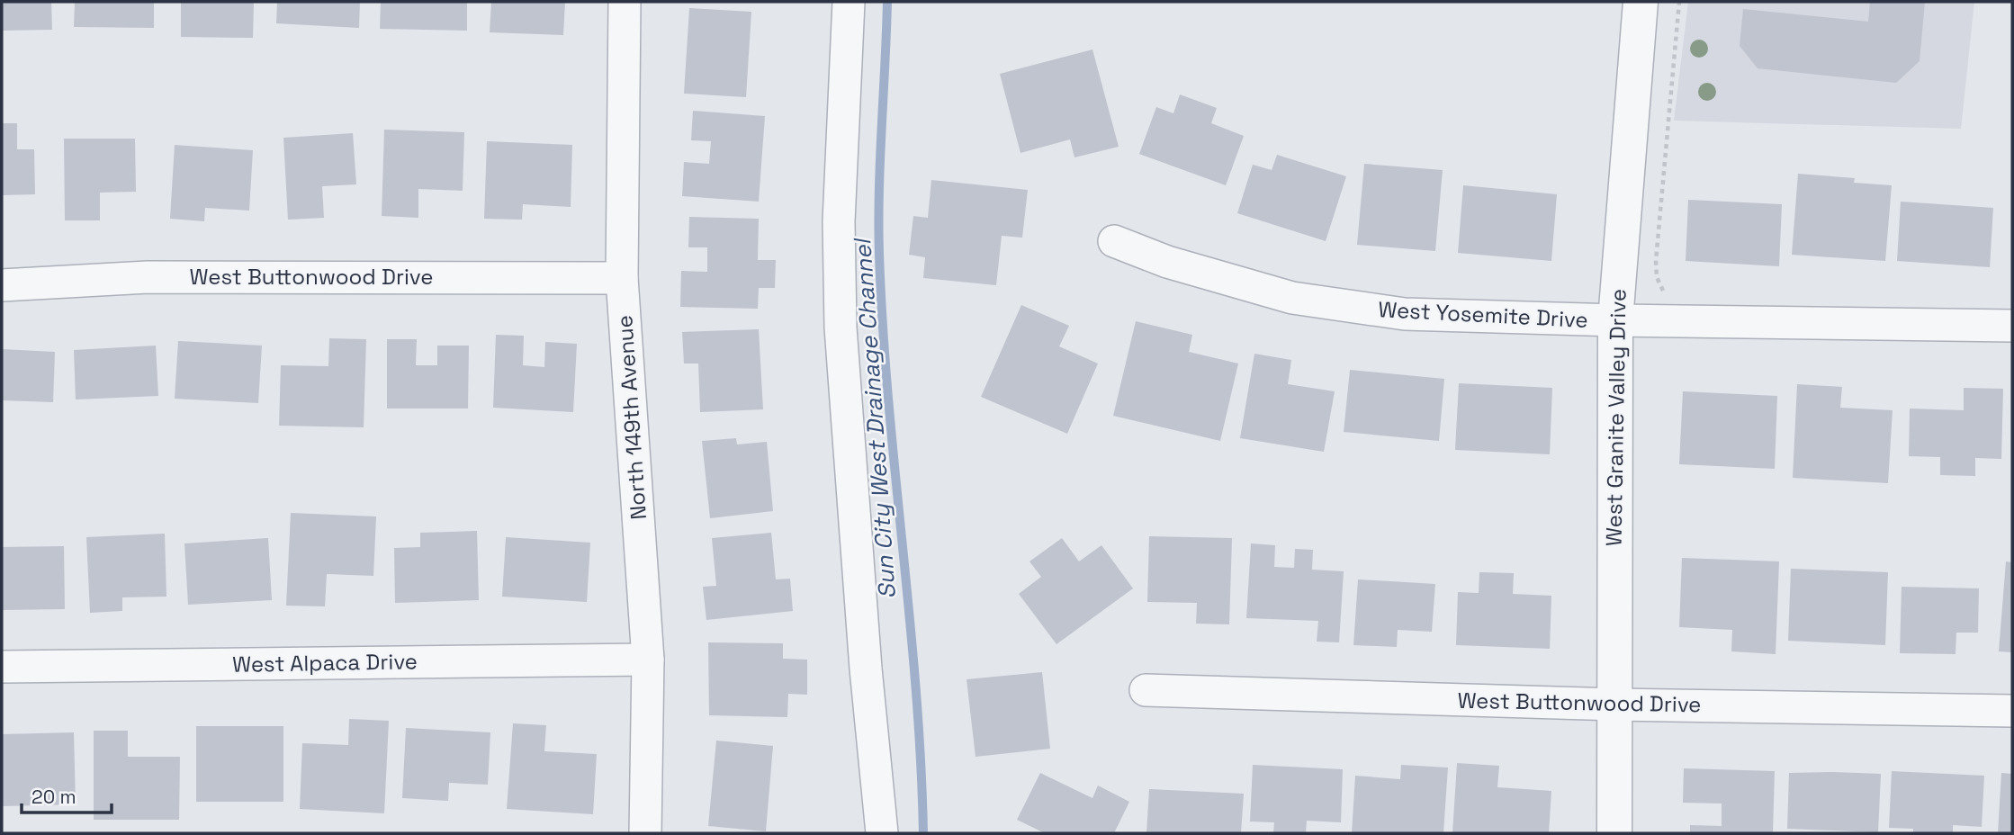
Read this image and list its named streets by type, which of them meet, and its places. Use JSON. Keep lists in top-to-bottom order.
{
  "streets": {
    "street": [
      "West Buttonwood Drive",
      "West Yosemite Drive",
      "North 149th Avenue",
      "West Granite Valley Drive",
      "West Alpaca Drive"
    ]
  },
  "crossings": [
    ["West Buttonwood Drive", "North 149th Avenue"],
    ["West Buttonwood Drive", "West Granite Valley Drive"],
    ["West Yosemite Drive", "West Granite Valley Drive"],
    ["North 149th Avenue", "West Alpaca Drive"]
  ],
  "water": ["Sun City West Drainage Channel"],
  "scale_bar": "20 m"
}
